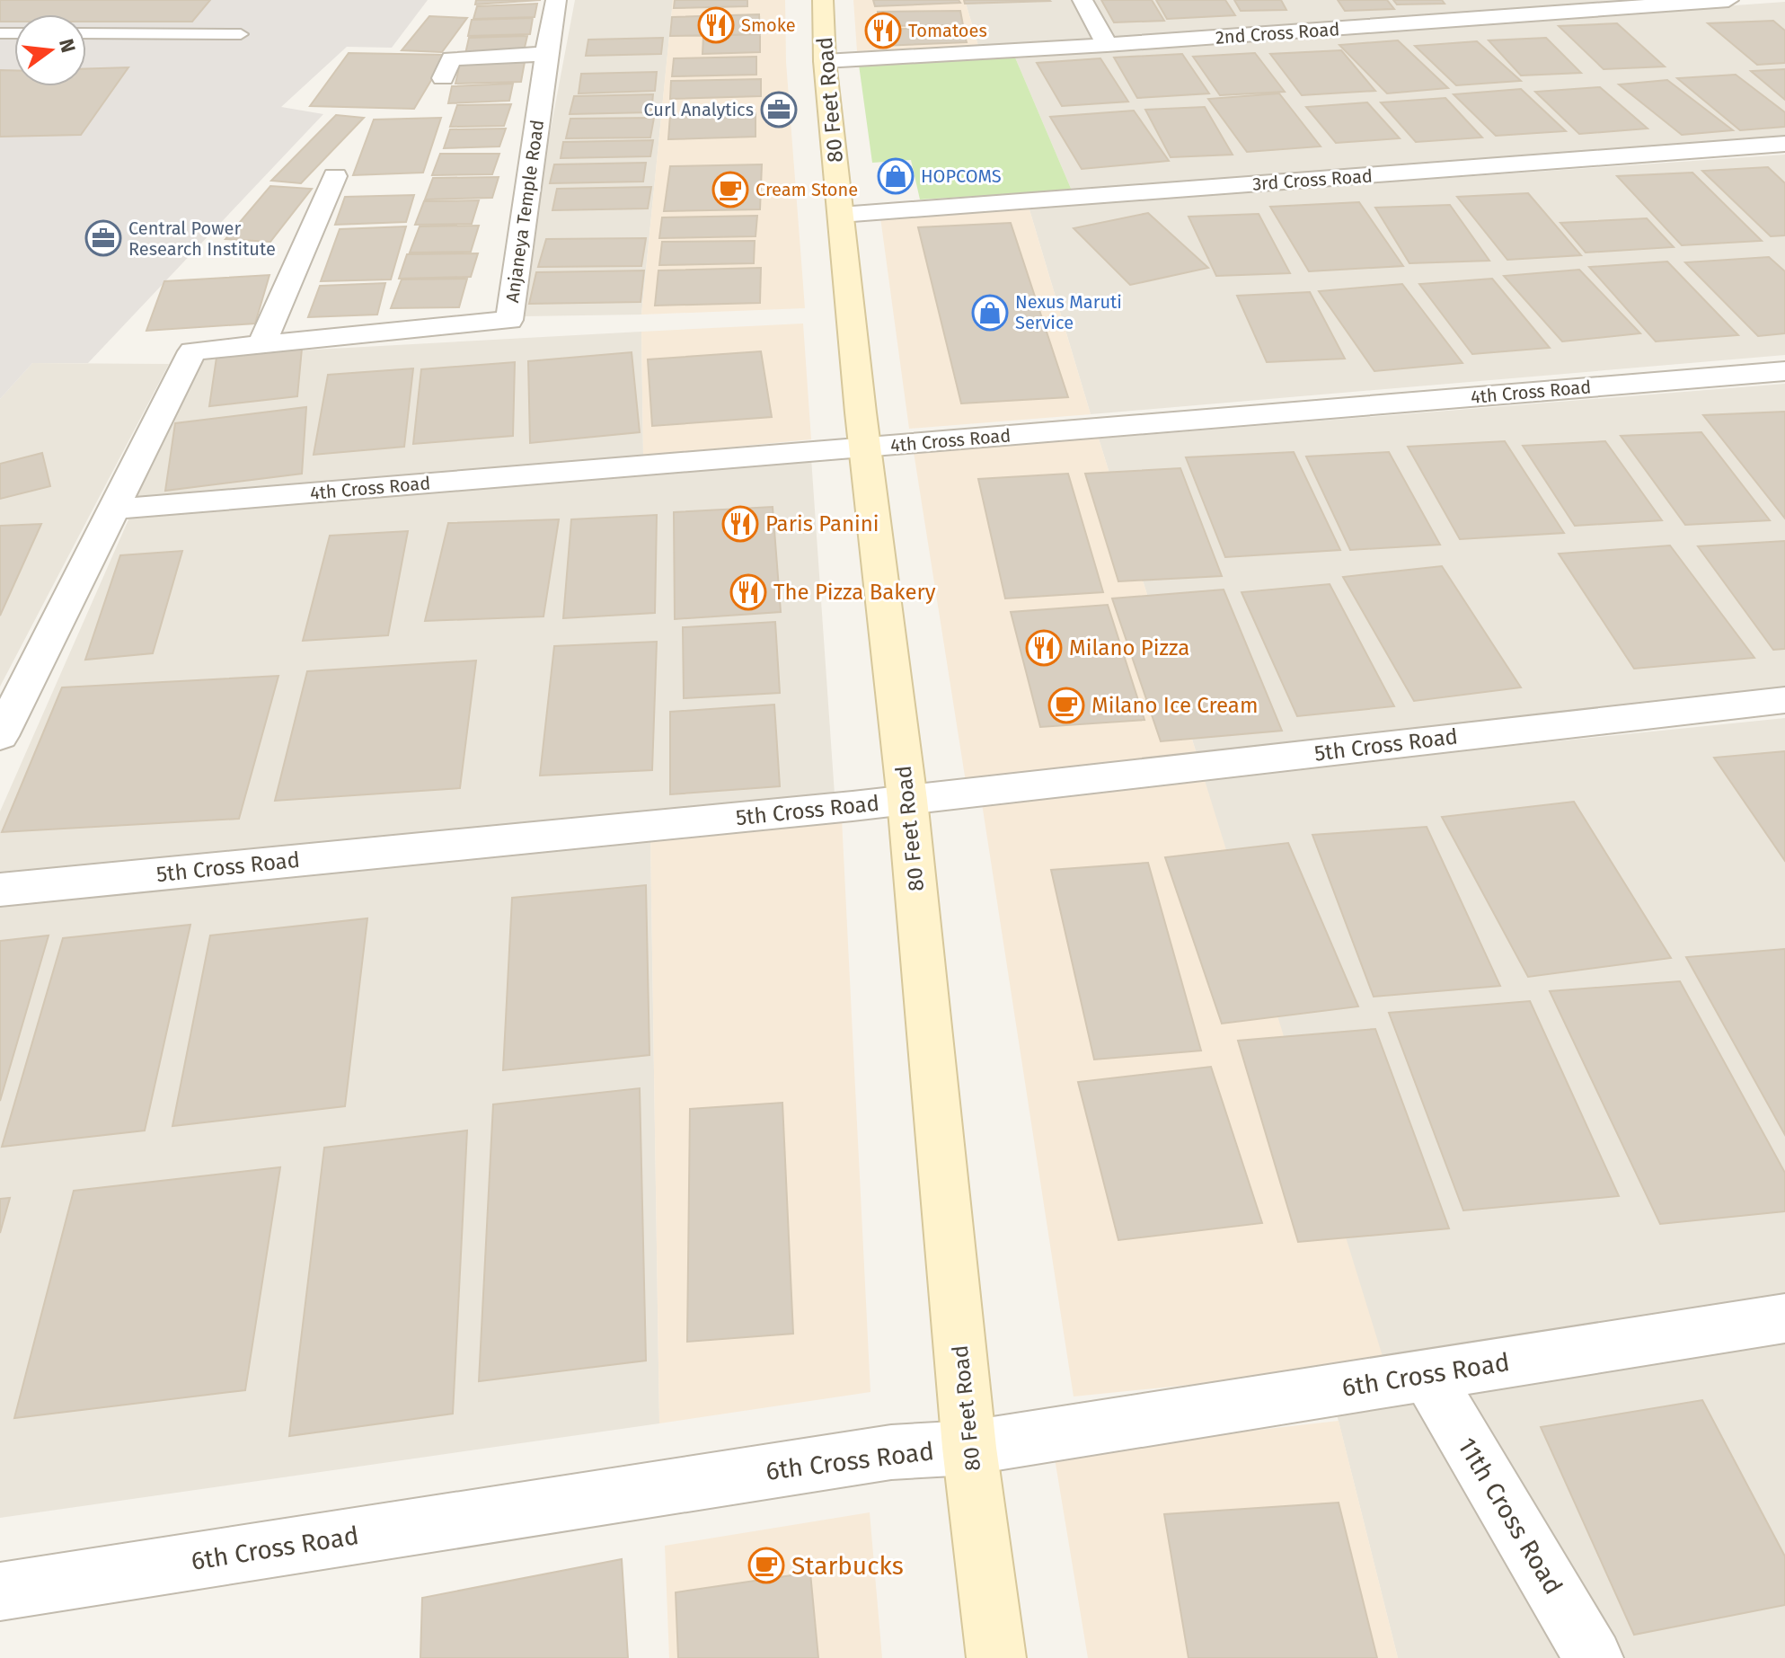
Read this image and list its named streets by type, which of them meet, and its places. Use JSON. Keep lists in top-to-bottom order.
{
  "streets": {
    "street": [
      "2nd Cross Road",
      "80 Feet Road",
      "3rd Cross Road",
      "Anjaneya Temple Road",
      "4th Cross Road",
      "5th Cross Road",
      "6th Cross Road",
      "11th Cross Road"
    ]
  },
  "crossings": [
    ["2nd Cross Road", "80 Feet Road"],
    ["80 Feet Road", "3rd Cross Road"],
    ["80 Feet Road", "4th Cross Road"],
    ["80 Feet Road", "5th Cross Road"],
    ["80 Feet Road", "6th Cross Road"],
    ["Anjaneya Temple Road", "4th Cross Road"],
    ["6th Cross Road", "11th Cross Road"]
  ],
  "places": {
    "restaurant": [
      "Smoke",
      "Tomatoes",
      "Paris Panini",
      "The Pizza Bakery",
      "Milano Pizza"
    ],
    "office": ["Curl Analytics", "Central Power Research Institute"],
    "shop": ["HOPCOMS", "Nexus Maruti Service"],
    "cafe": ["Cream Stone", "Milano Ice Cream", "Starbucks"]
  },
  "north": "right"
}
